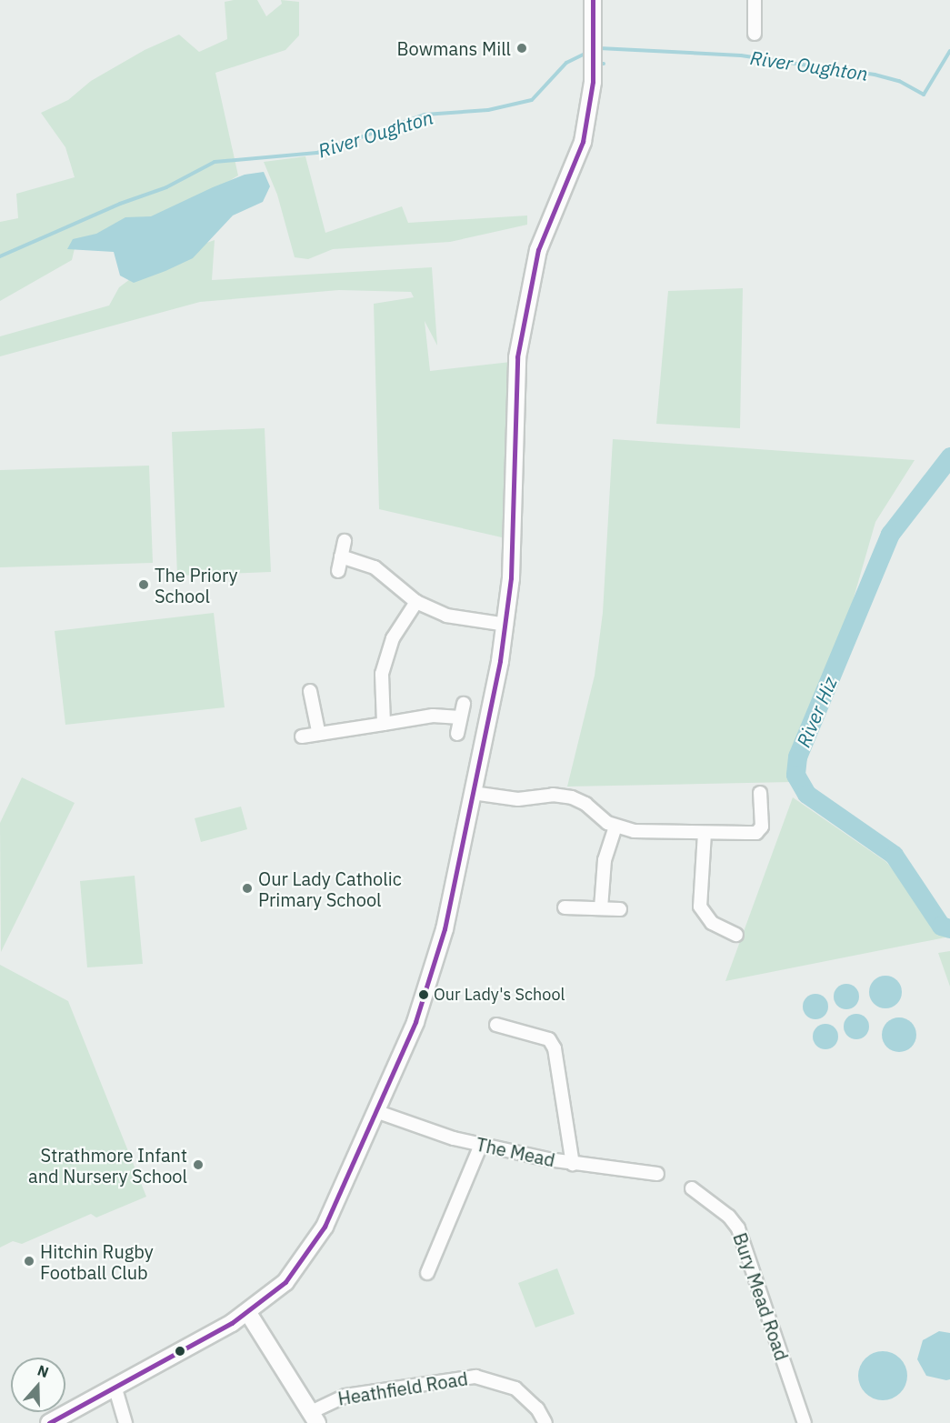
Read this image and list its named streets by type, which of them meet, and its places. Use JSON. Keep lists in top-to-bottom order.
{
  "streets": {
    "street": ["The Mead", "Bury Mead Road", "Heathfield Road"]
  },
  "water": ["River Oughton", "River Hiz"],
  "places": [
    "Bowmans Mill",
    "The Priory School",
    "Our Lady Catholic Primary School",
    "Our Lady's School",
    "Strathmore Infant and Nursery School",
    "Hitchin Rugby Football Club"
  ],
  "north": "top"
}
